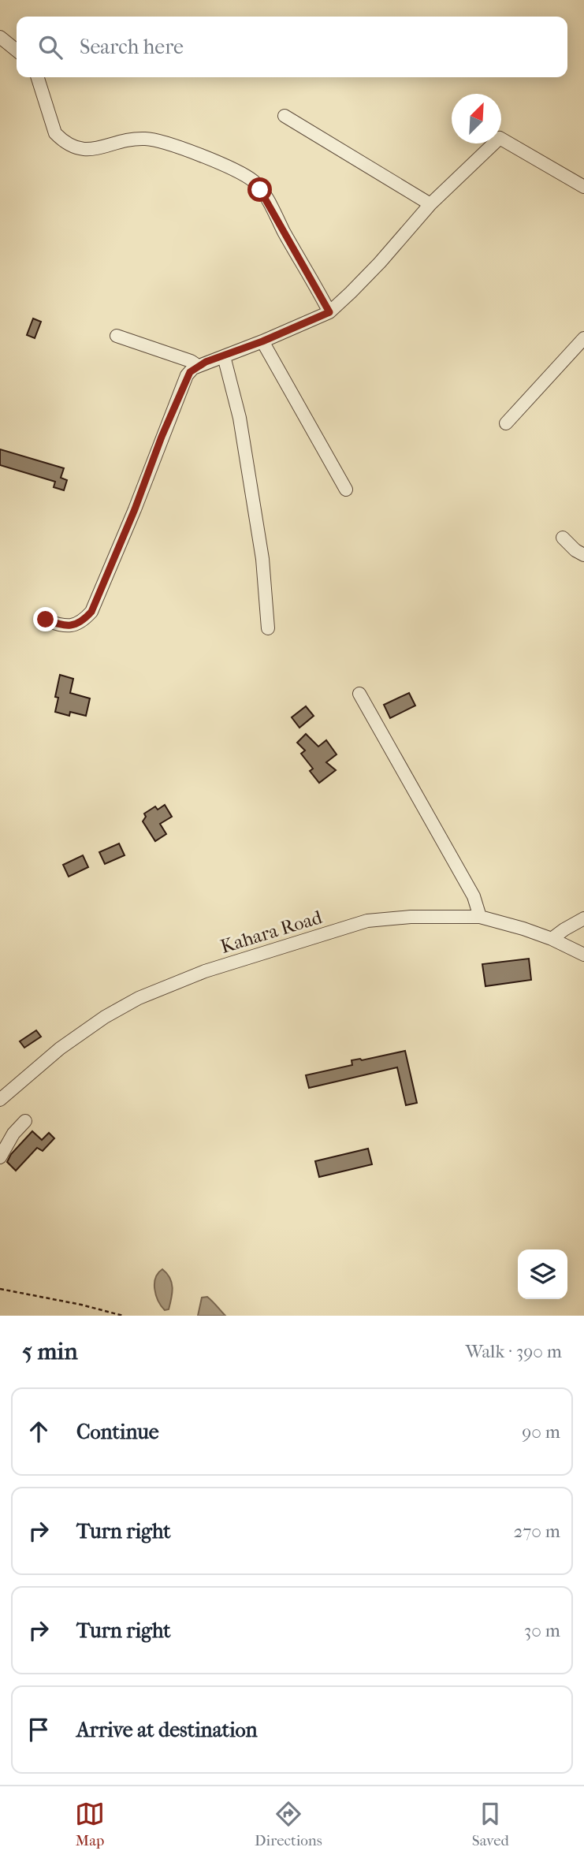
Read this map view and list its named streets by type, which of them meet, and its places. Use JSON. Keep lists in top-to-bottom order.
{
  "streets": {
    "street": ["Kahara Road"]
  },
  "north": "top right",
  "page": {
    "search": "Search here",
    "heading": ["5 min", "Walk · 390 m"],
    "list": [
      ["Continue", "90 m"],
      ["Turn right", "270 m"],
      ["Turn right", "30 m"],
      "Arrive at destination"
    ],
    "nav": ["Map", "Directions", "Saved"]
  }
}
